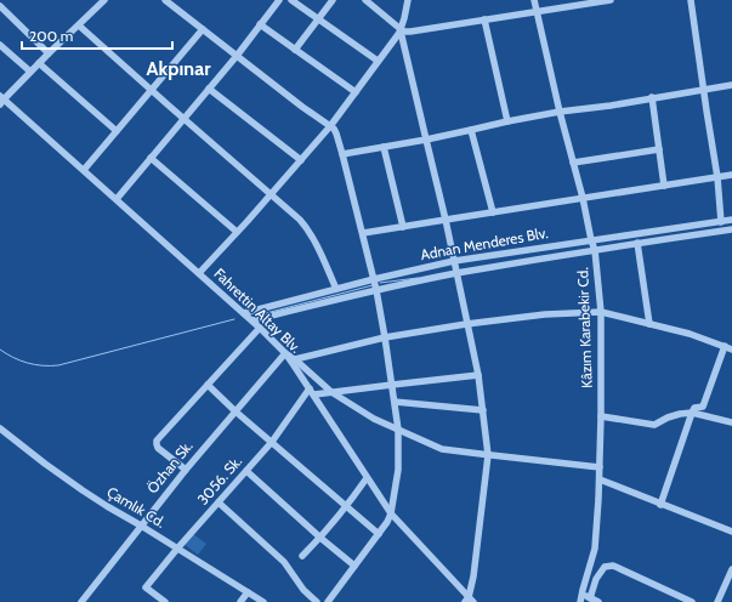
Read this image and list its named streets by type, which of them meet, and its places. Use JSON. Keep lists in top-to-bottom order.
{
  "streets": {
    "street": [
      "Adnan Menderes Blv.",
      "Fahrettin Altay Blv.",
      "Kâzım Karabekir Cd.",
      "Özhan Sk.",
      "3056. Sk.",
      "Çamlık Cd."
    ]
  },
  "crossings": [
    ["Adnan Menderes Blv.", "Fahrettin Altay Blv."],
    ["Adnan Menderes Blv.", "Kâzım Karabekir Cd."],
    ["Fahrettin Altay Blv.", "Özhan Sk."],
    ["Fahrettin Altay Blv.", "3056. Sk."],
    ["Özhan Sk.", "Çamlık Cd."],
    ["3056. Sk.", "Çamlık Cd."]
  ],
  "districts": ["Akpınar"],
  "scale_bar": "200 m"
}
